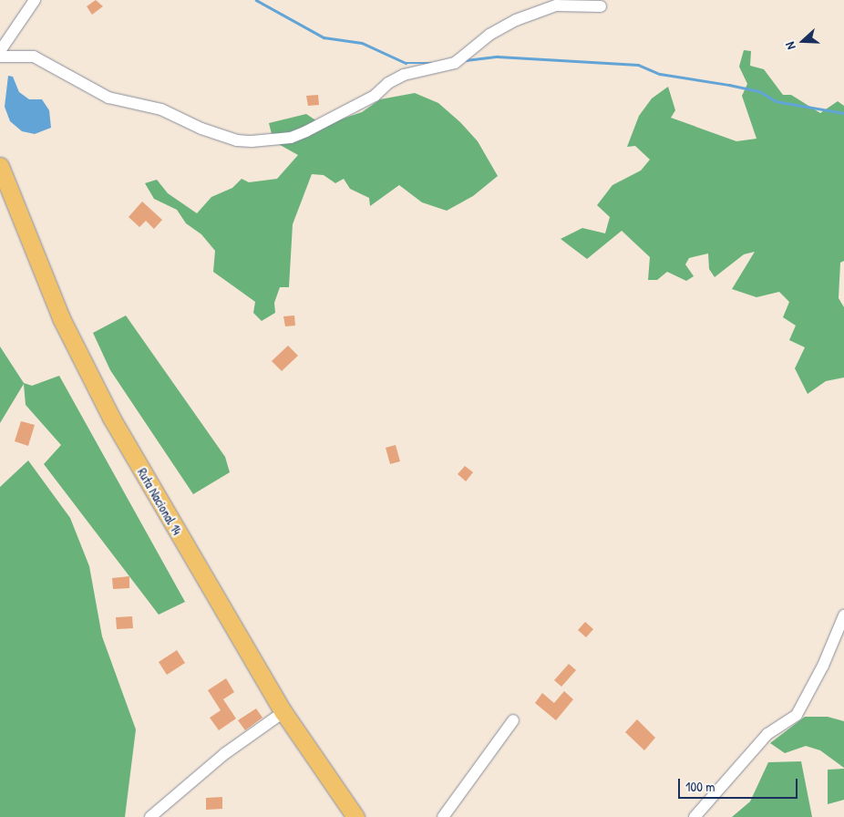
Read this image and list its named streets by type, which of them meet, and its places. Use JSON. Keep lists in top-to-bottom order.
{
  "streets": {
    "highway": ["Ruta Nacional 14"]
  },
  "scale_bar": "100 m",
  "north": "left"
}
